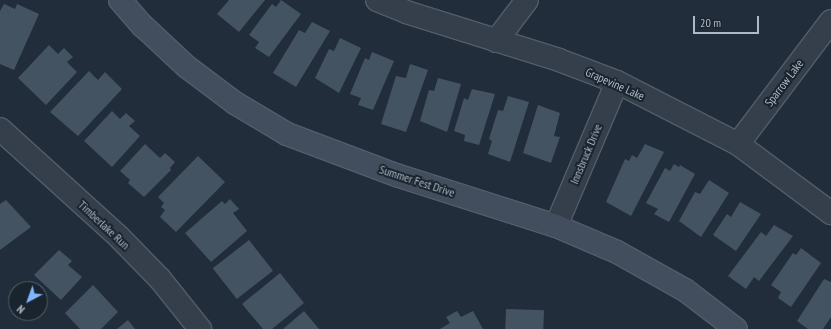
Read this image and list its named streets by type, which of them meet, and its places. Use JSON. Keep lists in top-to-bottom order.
{
  "streets": {
    "street": [
      "Sparrow Lake",
      "Grapevine Lake",
      "Innsbruck Drive",
      "Summer Fest Drive",
      "Timberlake Run"
    ]
  },
  "crossings": [
    ["Sparrow Lake", "Grapevine Lake"],
    ["Grapevine Lake", "Innsbruck Drive"],
    ["Innsbruck Drive", "Summer Fest Drive"]
  ],
  "scale_bar": "20 m",
  "north": "bottom left"
}
